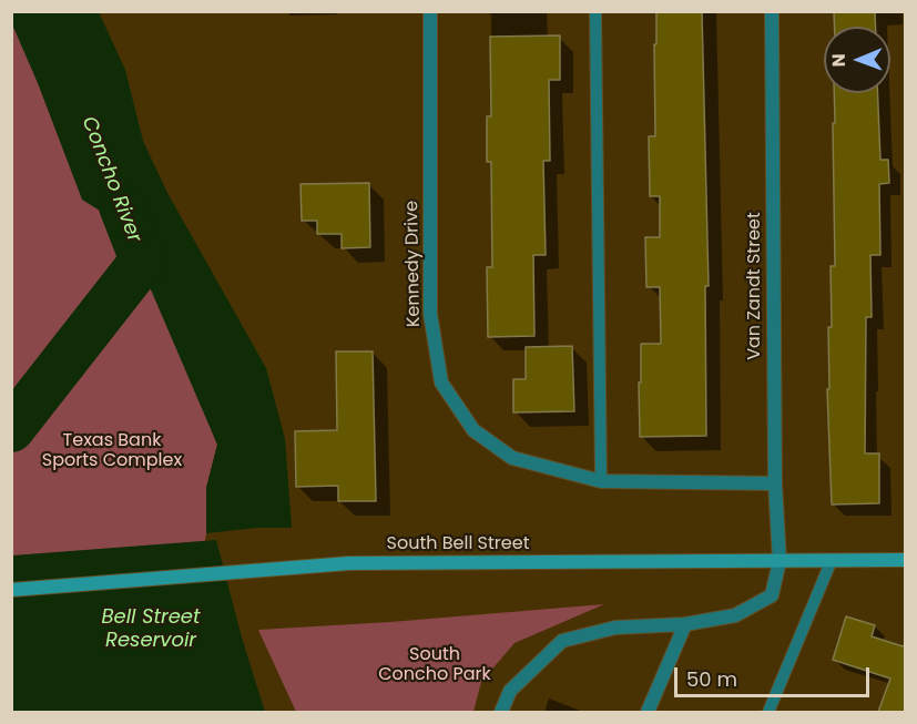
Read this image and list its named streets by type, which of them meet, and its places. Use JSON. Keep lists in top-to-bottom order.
{
  "streets": {
    "main road": ["South Bell Street"],
    "street": ["Kennedy Drive", "Van Zandt Street"]
  },
  "crossings": [
    ["Kennedy Drive", "Van Zandt Street"],
    ["Van Zandt Street", "South Bell Street"]
  ],
  "water": ["Concho River", "Bell Street Reservoir"],
  "parks": ["Texas Bank Sports Complex", "South Concho Park"],
  "scale_bar": "50 m",
  "north": "left"
}
